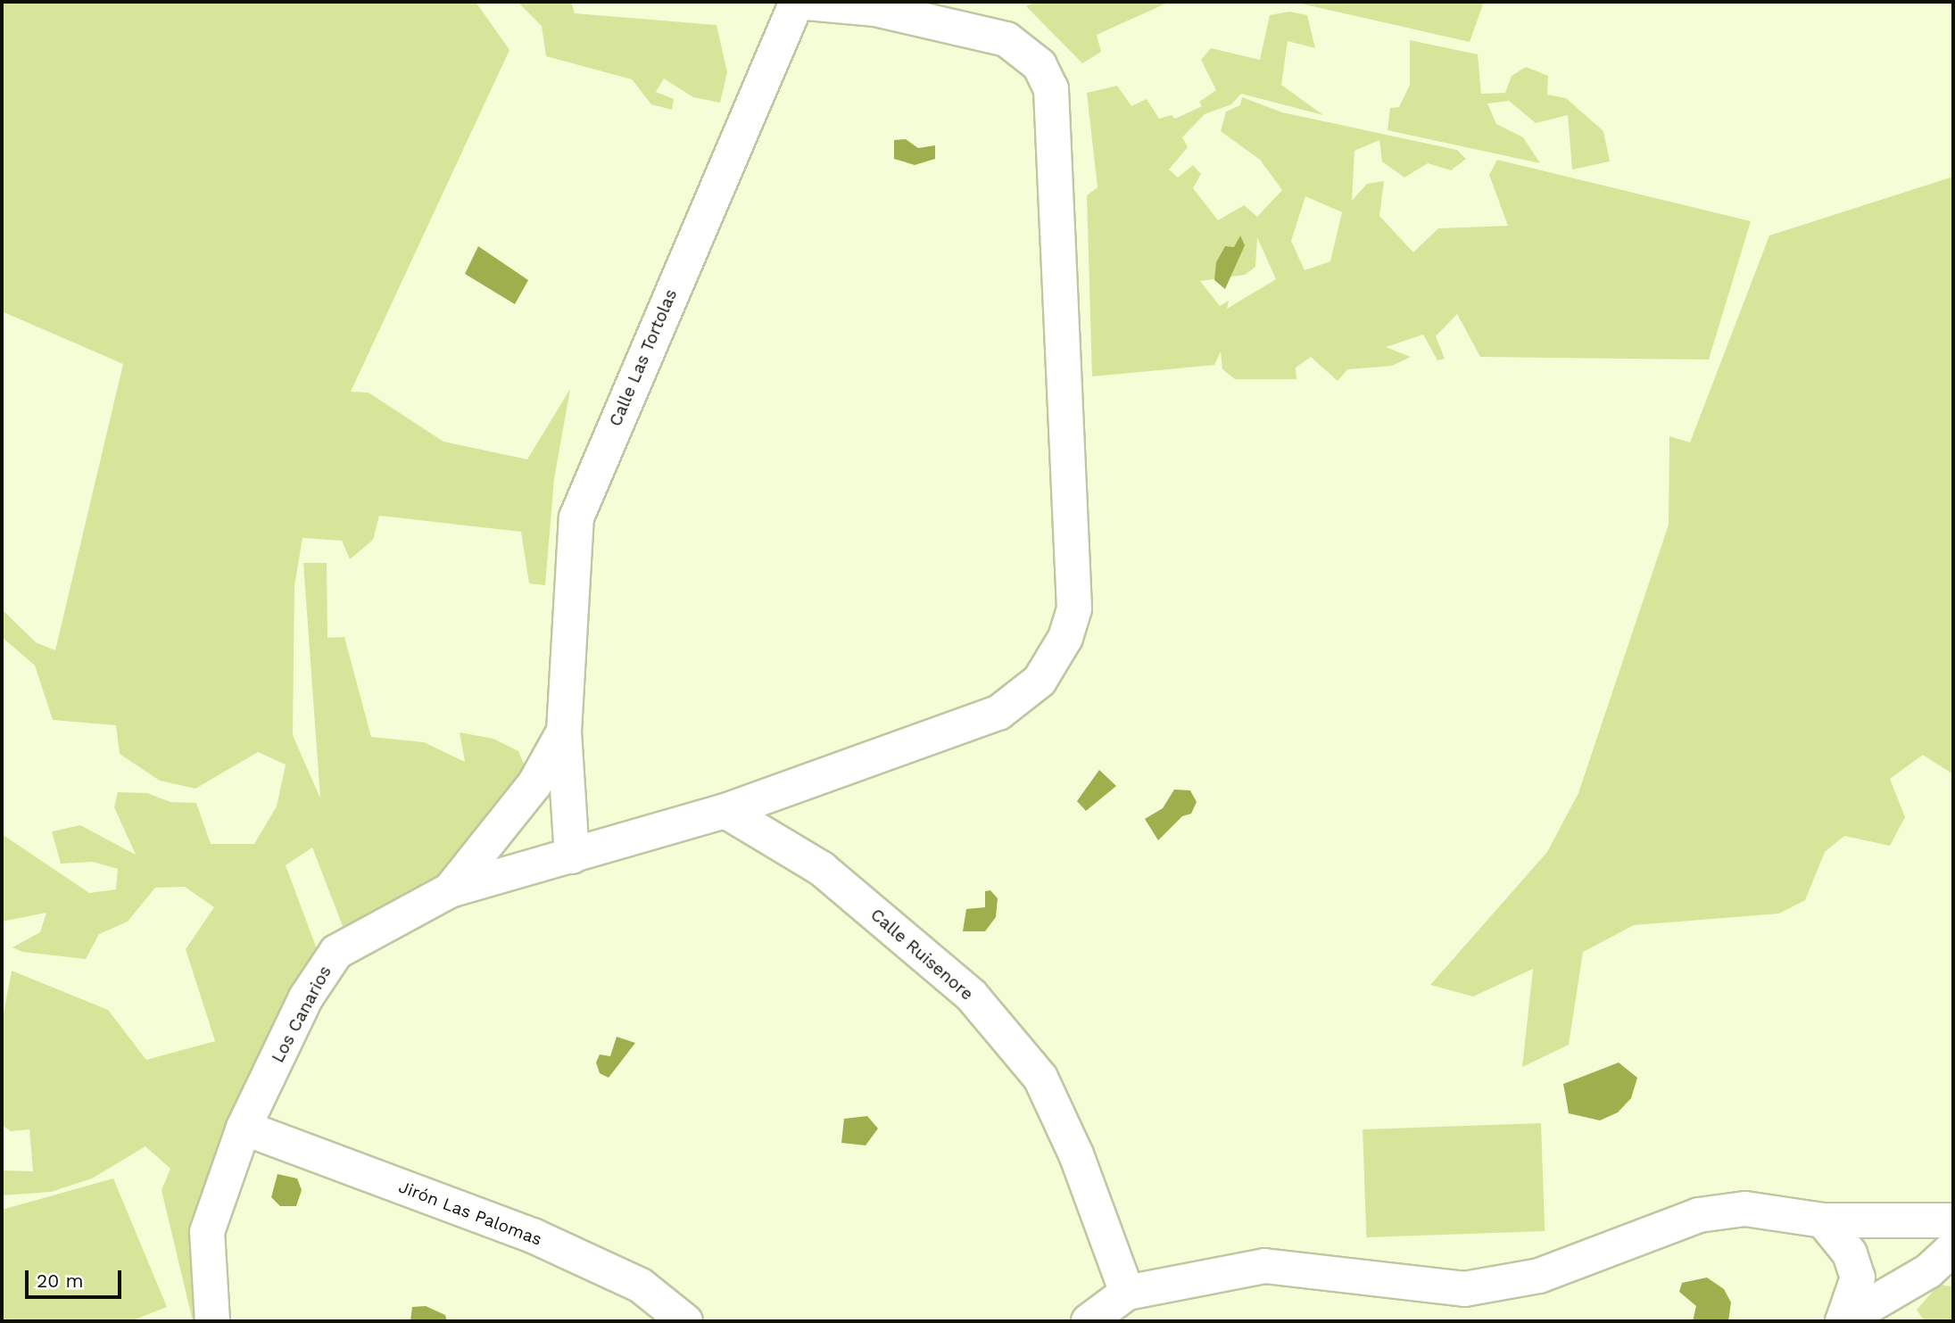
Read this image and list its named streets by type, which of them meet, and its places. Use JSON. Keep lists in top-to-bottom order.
{
  "streets": {
    "street": [
      "Calle Las Tortolas",
      "Calle Ruisenore",
      "Los Canarios",
      "Jirón Las Palomas"
    ]
  },
  "crossings": [
    ["Calle Las Tortolas", "Los Canarios"],
    ["Los Canarios", "Jirón Las Palomas"]
  ],
  "scale_bar": "20 m"
}
